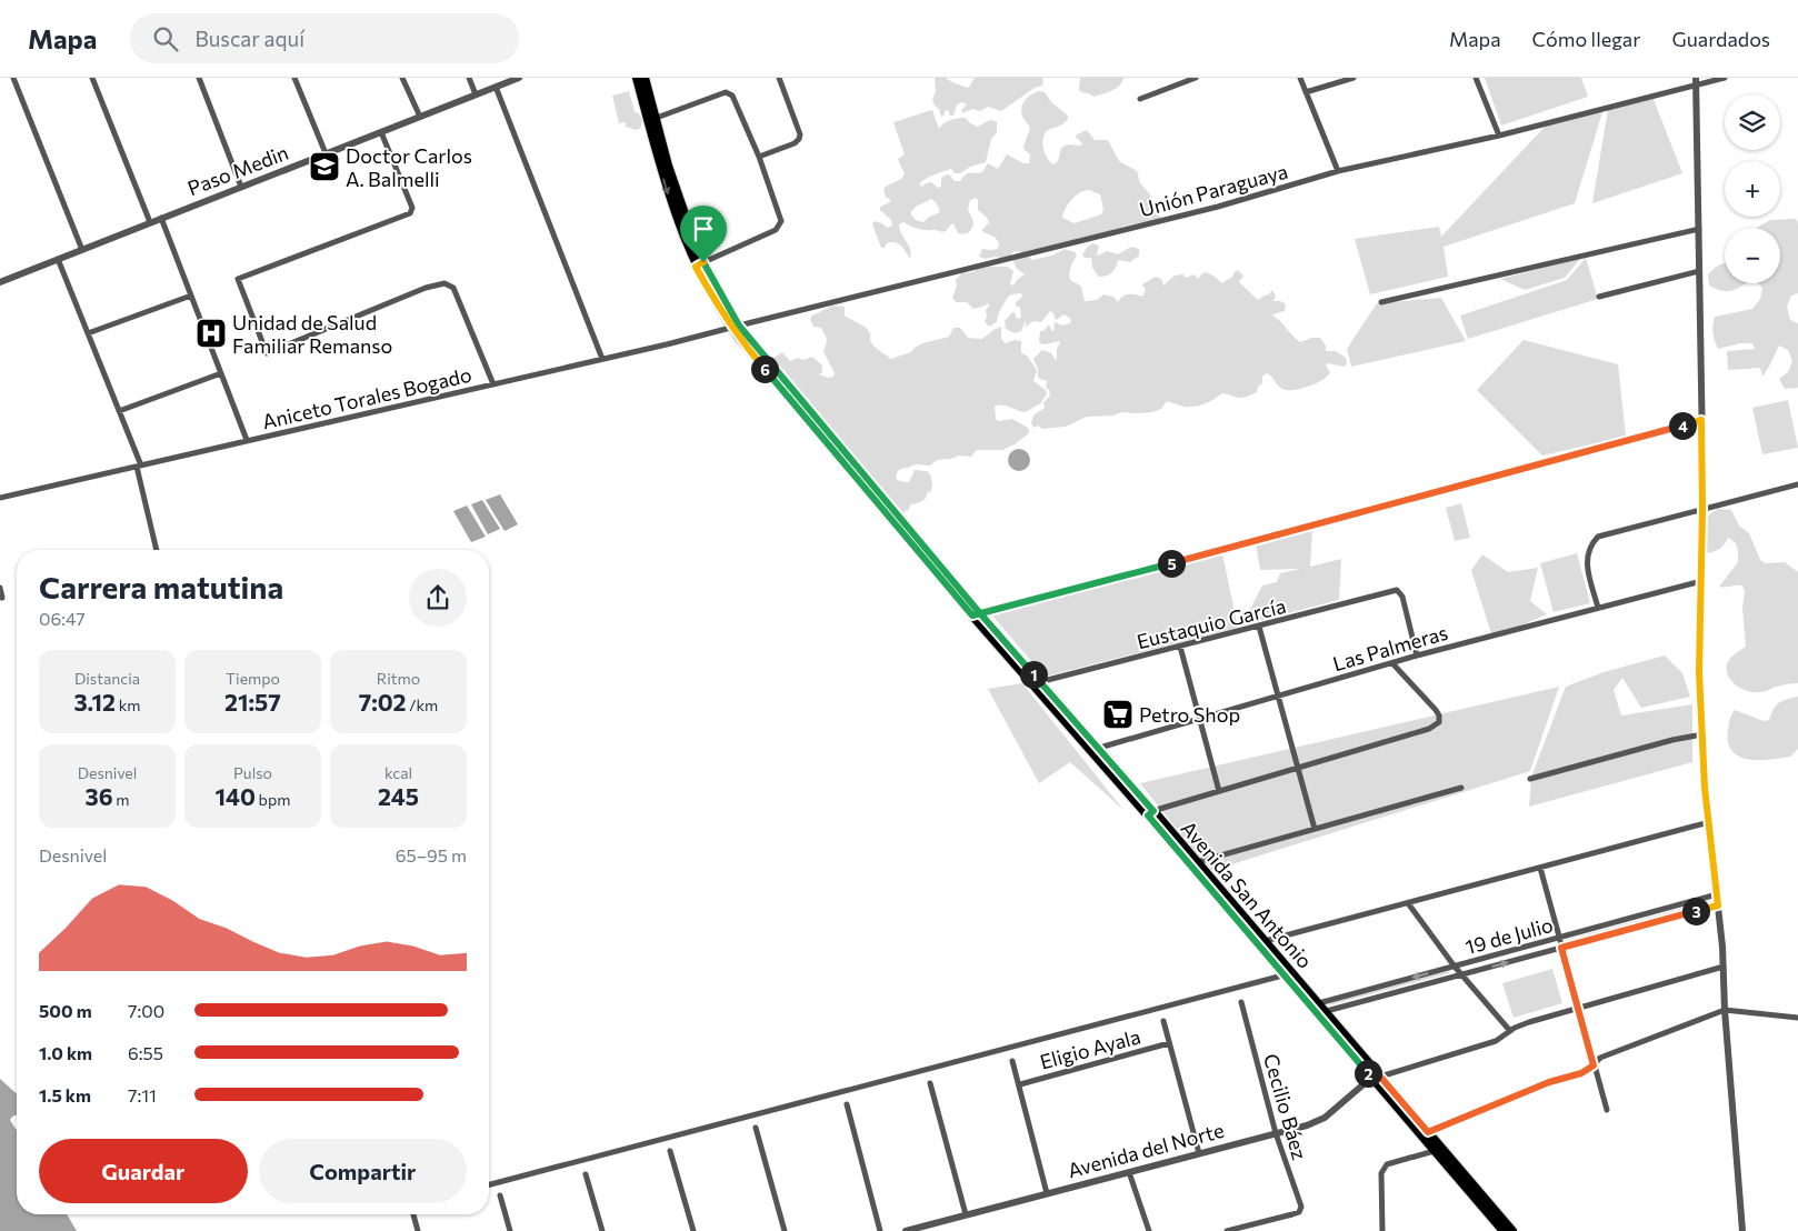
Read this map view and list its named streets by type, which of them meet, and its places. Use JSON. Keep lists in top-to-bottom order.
{
  "streets": {
    "main road": ["Avenida San Antonio"],
    "street": [
      "Paso Medin",
      "Unión Paraguaya",
      "Aniceto Torales Bogado",
      "Eustaquio García",
      "Las Palmeras",
      "19 de Julio",
      "Eligio Ayala",
      "Cecilio Báez",
      "Avenida del Norte"
    ]
  },
  "crossings": [
    ["Unión Paraguaya", "Aniceto Torales Bogado"],
    ["Unión Paraguaya", "Avenida San Antonio"],
    ["Aniceto Torales Bogado", "Avenida San Antonio"],
    ["Eustaquio García", "Las Palmeras"],
    ["Eustaquio García", "Avenida San Antonio"],
    ["Las Palmeras", "Avenida San Antonio"],
    ["Avenida San Antonio", "19 de Julio"],
    ["Avenida San Antonio", "Avenida del Norte"],
    ["Cecilio Báez", "Avenida del Norte"]
  ],
  "places": {
    "school or university": ["Doctor Carlos A. Balmelli"],
    "hospital": ["Unidad de Salud Familiar Remanso"],
    "supermarket": ["Petro Shop"]
  },
  "page": {
    "header": "Mapa",
    "search": "Buscar aquí",
    "nav": ["Mapa", "Cómo llegar", "Guardados"],
    "map_buttons": ["+", "−"],
    "pins": [
      "6",
      "4",
      "5",
      "1",
      "3",
      "2"
    ],
    "heading": ["Carrera matutina", "06:47"],
    "stats": [
      ["Distancia", "3.12 km"],
      ["Tiempo", "21:57"],
      ["Ritmo", "7:02 /km"],
      ["Desnivel", "36 m"],
      ["Pulso", "140 bpm"],
      ["kcal", "245"]
    ],
    "chart": ["Desnivel", "65–95 m"],
    "list": [
      {
        "name": "500 m",
        "note": "7:00"
      },
      {
        "name": "1.0 km",
        "note": "6:55"
      },
      {
        "name": "1.5 km",
        "note": "7:11"
      }
    ],
    "buttons": ["Guardar", "Compartir"]
  }
}
